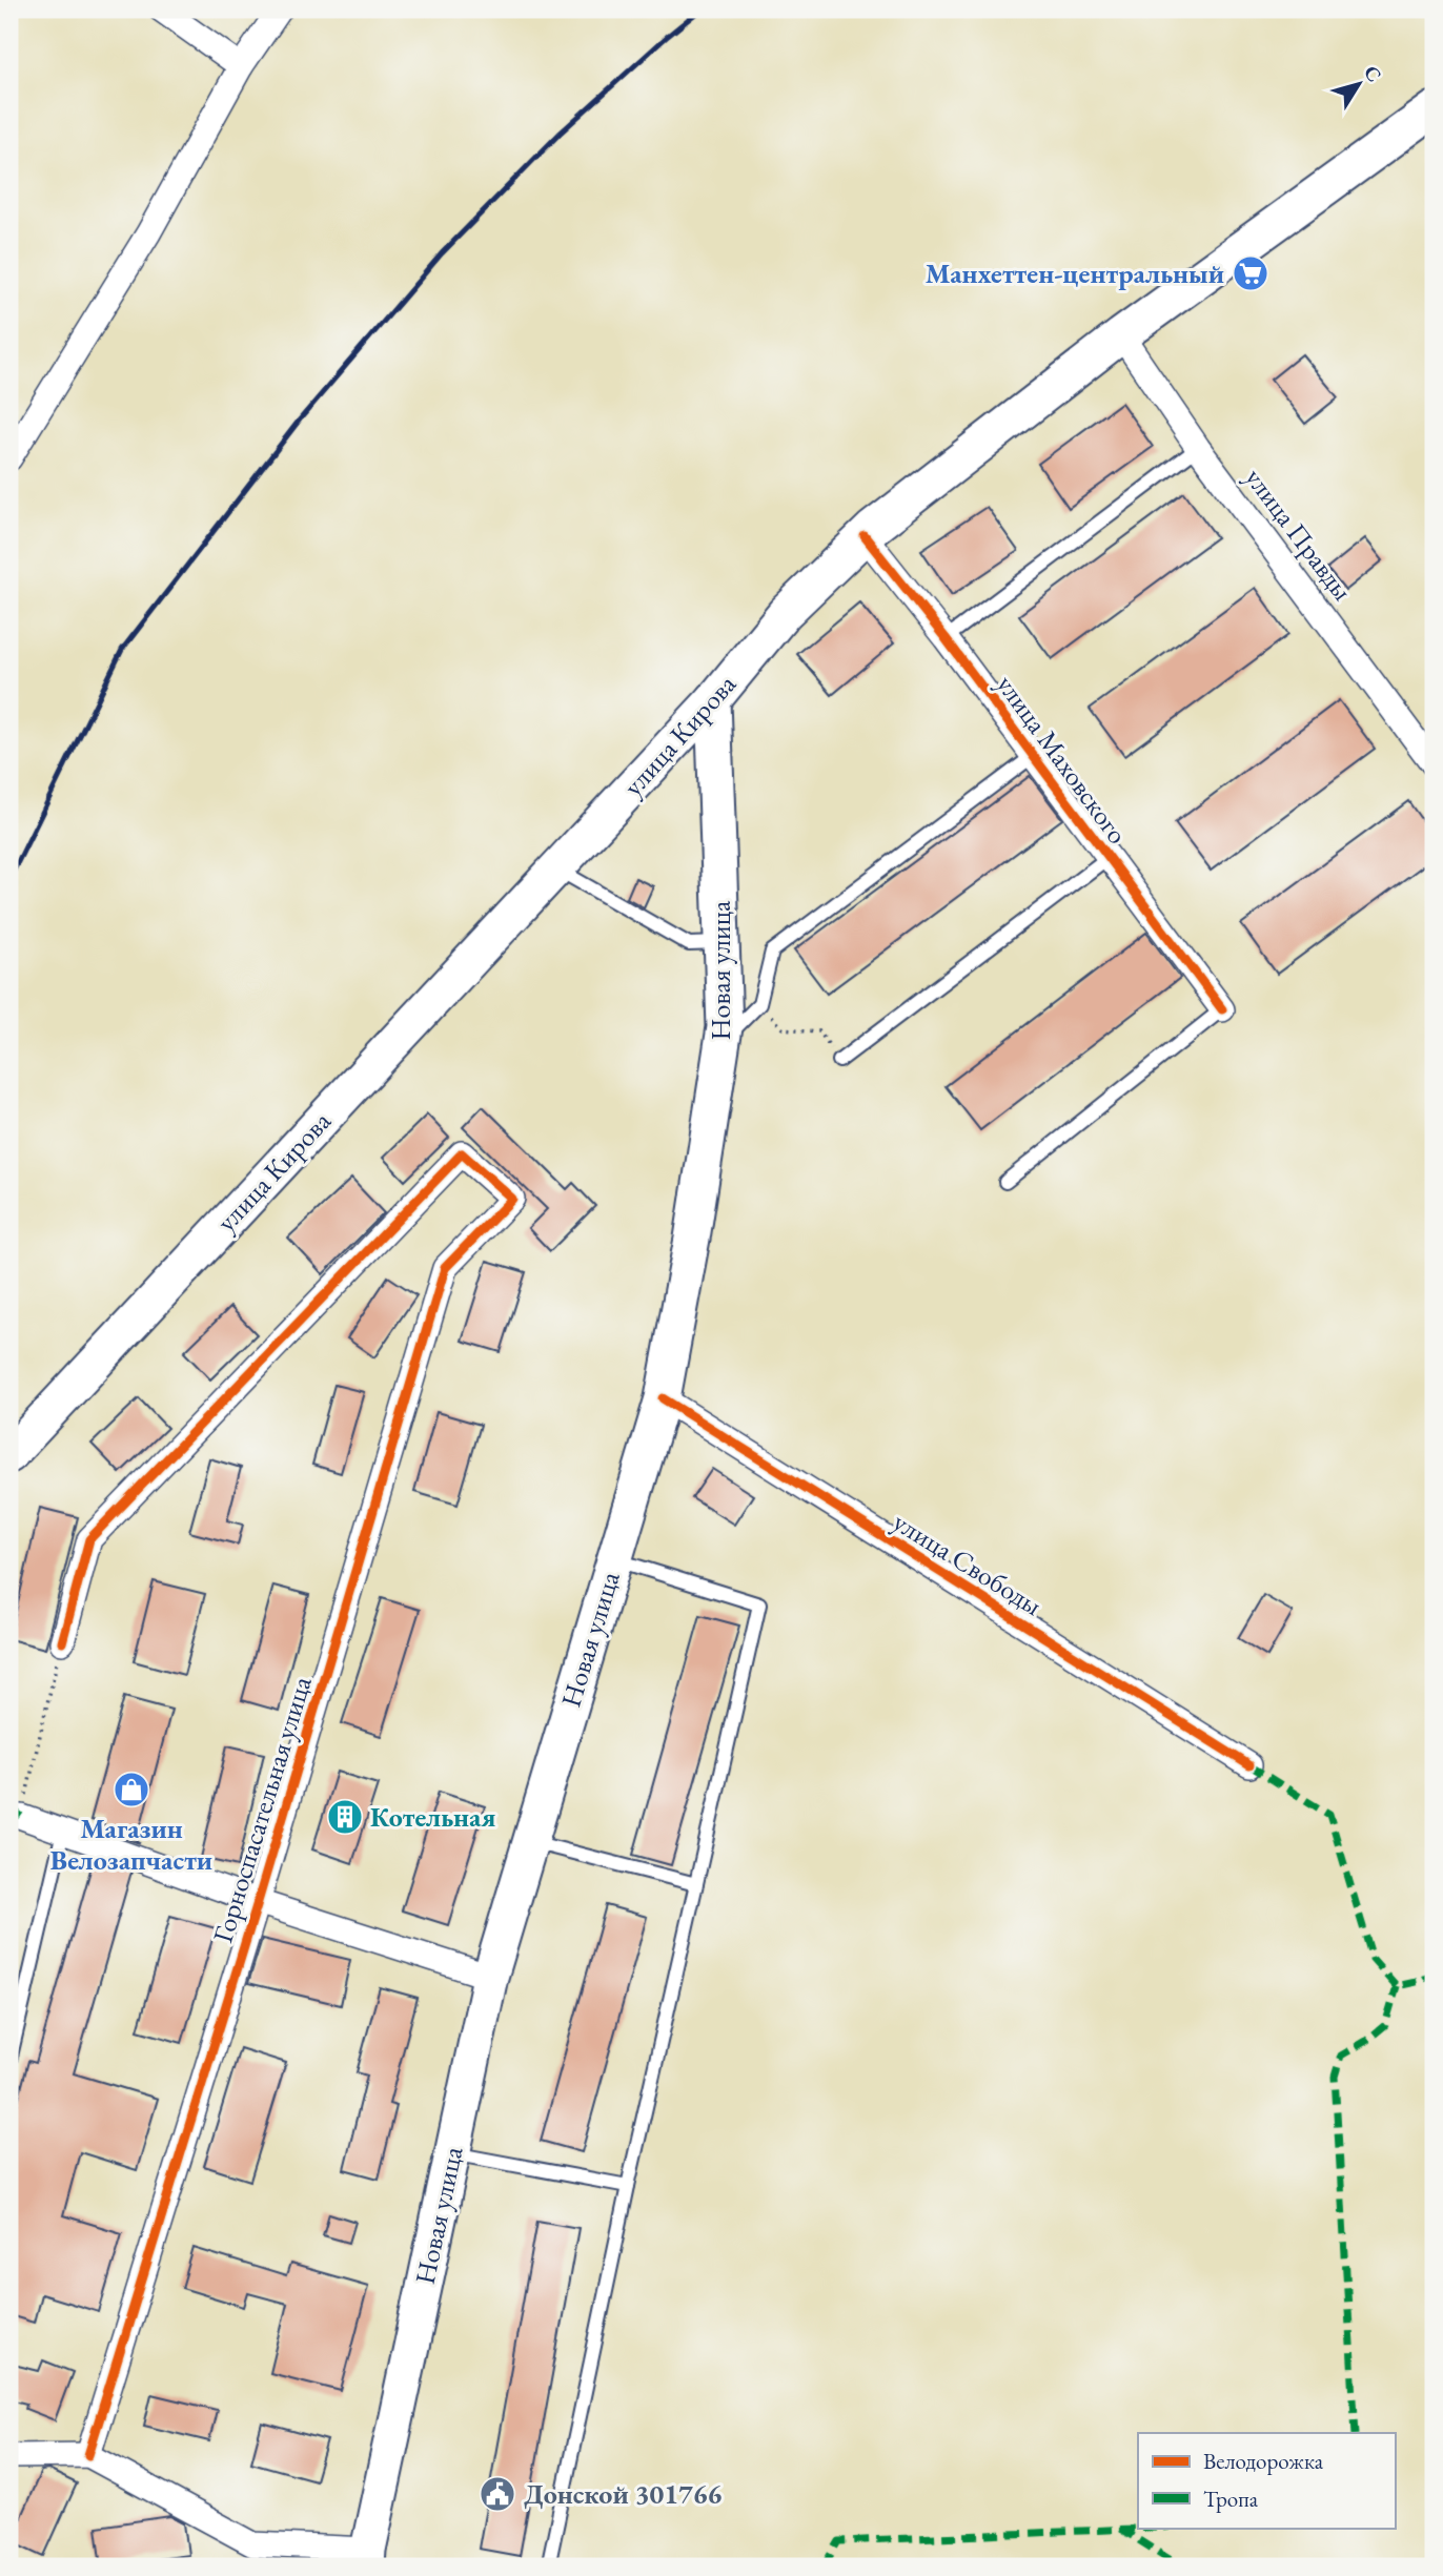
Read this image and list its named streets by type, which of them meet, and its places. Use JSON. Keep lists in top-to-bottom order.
{
  "streets": {
    "main road": ["улица Кирова", "Новая улица"],
    "street": [
      "улица Правды",
      "улица Маховского",
      "улица Свободы",
      "Горноспасательная улица"
    ]
  },
  "crossings": [
    ["улица Правды", "улица Кирова"],
    ["улица Кирова", "улица Маховского"],
    ["улица Кирова", "Новая улица"],
    ["Новая улица", "улица Свободы"]
  ],
  "places": {
    "supermarket": ["Манхеттен-центральный"],
    "shop": ["Магазин Велозапчасти"],
    "building": ["Котельная"],
    "public building": ["Донской 301766"]
  },
  "legend": ["Велодорожка", "Тропа"],
  "north": "top right"
}
